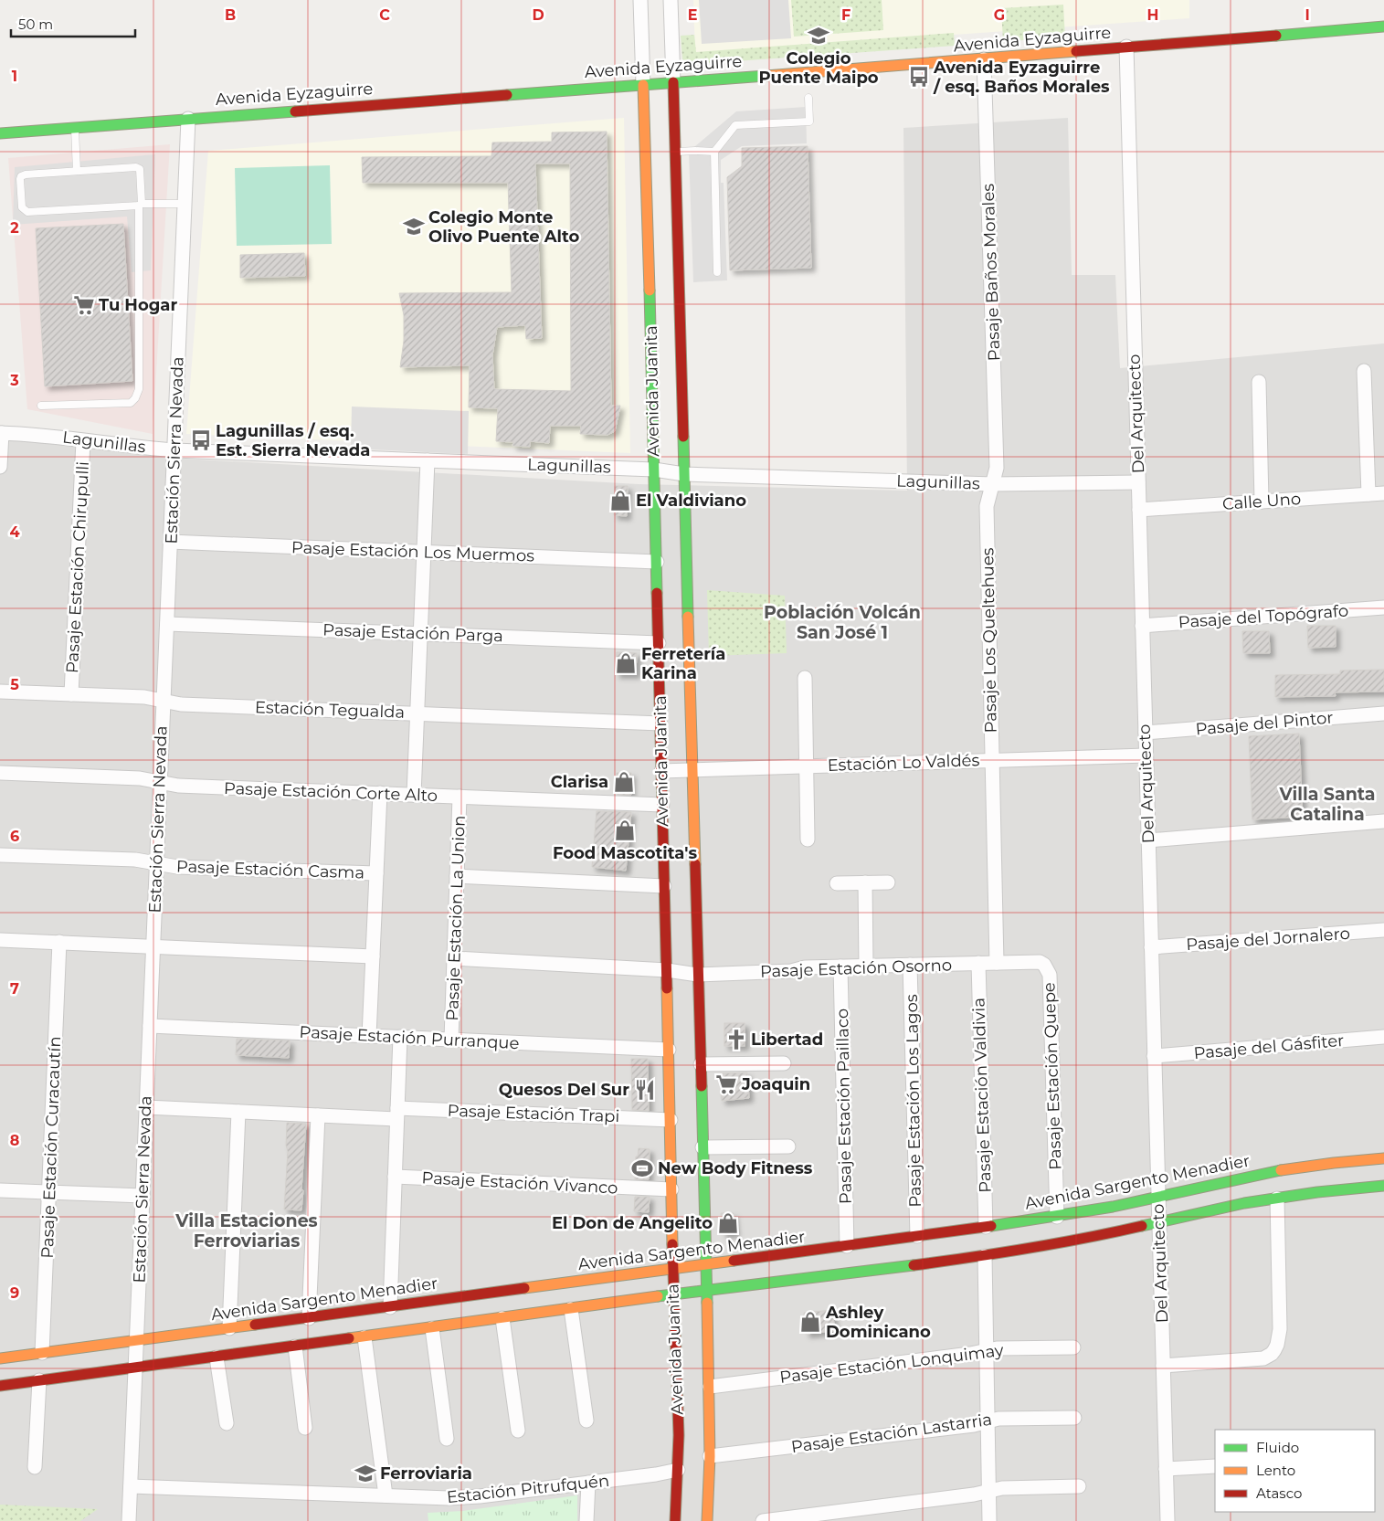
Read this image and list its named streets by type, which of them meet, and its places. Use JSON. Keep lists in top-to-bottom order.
{
  "streets": {
    "main road": ["Avenida Eyzaguirre", "Avenida Juanita", "Avenida Sargento Menadier"],
    "street": [
      "Pasaje Baños Morales",
      "Del Arquitecto",
      "Lagunillas",
      "Estación Sierra Nevada",
      "Calle Uno",
      "Pasaje Estación Los Muermos",
      "Pasaje Estación Chirupulli",
      "Pasaje del Topógrafo",
      "Pasaje Estación Parga",
      "Pasaje Los Queltehues",
      "Estación Tegualda",
      "Pasaje del Pintor",
      "Estación Lo Valdés",
      "Pasaje Estación Corte Alto",
      "Pasaje Estación Casma",
      "Pasaje Estación La Union",
      "Pasaje del Jornalero",
      "Pasaje Estación Osorno",
      "Pasaje Estación Purranque",
      "Pasaje del Gásfiter",
      "Pasaje Estación Quepe",
      "Pasaje Estación Valdivia",
      "Pasaje Estación Los Lagos",
      "Pasaje Estación Paillaco",
      "Pasaje Estación Trapi",
      "Pasaje Estación Curacautín",
      "Pasaje Estación Vivanco",
      "Pasaje Estación Lonquimay",
      "Pasaje Estación Lastarria",
      "Estación Pitrufquén"
    ]
  },
  "crossings": [
    ["Avenida Eyzaguirre", "Pasaje Baños Morales"],
    ["Avenida Eyzaguirre", "Avenida Juanita"],
    ["Avenida Eyzaguirre", "Del Arquitecto"],
    ["Avenida Eyzaguirre", "Estación Sierra Nevada"],
    ["Pasaje Baños Morales", "Lagunillas"],
    ["Pasaje Baños Morales", "Pasaje Los Queltehues"],
    ["Avenida Juanita", "Lagunillas"],
    ["Avenida Juanita", "Pasaje Estación Los Muermos"],
    ["Avenida Juanita", "Pasaje Estación Parga"],
    ["Avenida Juanita", "Estación Tegualda"],
    ["Avenida Juanita", "Estación Lo Valdés"],
    ["Avenida Juanita", "Pasaje Estación Corte Alto"],
    ["Avenida Juanita", "Pasaje Estación Osorno"],
    ["Avenida Juanita", "Pasaje Estación Purranque"],
    ["Avenida Juanita", "Pasaje Estación Trapi"],
    ["Avenida Juanita", "Avenida Sargento Menadier"],
    ["Avenida Juanita", "Pasaje Estación Vivanco"],
    ["Avenida Juanita", "Pasaje Estación Lonquimay"],
    ["Avenida Juanita", "Pasaje Estación Lastarria"],
    ["Avenida Juanita", "Estación Pitrufquén"],
    ["Del Arquitecto", "Lagunillas"],
    ["Del Arquitecto", "Calle Uno"],
    ["Del Arquitecto", "Pasaje del Topógrafo"],
    ["Del Arquitecto", "Pasaje del Pintor"],
    ["Del Arquitecto", "Estación Lo Valdés"],
    ["Del Arquitecto", "Pasaje del Jornalero"],
    ["Del Arquitecto", "Pasaje del Gásfiter"],
    ["Del Arquitecto", "Avenida Sargento Menadier"],
    ["Lagunillas", "Estación Sierra Nevada"],
    ["Lagunillas", "Pasaje Estación Chirupulli"],
    ["Lagunillas", "Pasaje Los Queltehues"],
    ["Estación Sierra Nevada", "Pasaje Estación Los Muermos"],
    ["Estación Sierra Nevada", "Pasaje Estación Parga"],
    ["Estación Sierra Nevada", "Estación Tegualda"],
    ["Estación Sierra Nevada", "Pasaje Estación Corte Alto"],
    ["Estación Sierra Nevada", "Pasaje Estación Casma"],
    ["Estación Sierra Nevada", "Pasaje Estación Purranque"],
    ["Estación Sierra Nevada", "Pasaje Estación Trapi"],
    ["Estación Sierra Nevada", "Avenida Sargento Menadier"],
    ["Estación Sierra Nevada", "Estación Pitrufquén"],
    ["Pasaje Estación Chirupulli", "Estación Tegualda"],
    ["Pasaje Los Queltehues", "Estación Lo Valdés"],
    ["Pasaje Los Queltehues", "Pasaje Estación Osorno"],
    ["Pasaje Estación Corte Alto", "Pasaje Estación La Union"],
    ["Pasaje Estación La Union", "Pasaje Estación Osorno"],
    ["Pasaje Estación La Union", "Pasaje Estación Purranque"],
    ["Pasaje Estación Osorno", "Pasaje Estación Quepe"],
    ["Pasaje Estación Osorno", "Pasaje Estación Valdivia"],
    ["Pasaje Estación Osorno", "Pasaje Estación Los Lagos"],
    ["Pasaje Estación Osorno", "Pasaje Estación Paillaco"],
    ["Pasaje Estación Quepe", "Avenida Sargento Menadier"],
    ["Pasaje Estación Valdivia", "Avenida Sargento Menadier"],
    ["Pasaje Estación Los Lagos", "Avenida Sargento Menadier"],
    ["Pasaje Estación Paillaco", "Avenida Sargento Menadier"],
    ["Pasaje Estación Curacautín", "Avenida Sargento Menadier"]
  ],
  "districts": ["Población Volcán San José 1", "Villa Santa Catalina", "Villa Estaciones Ferroviarias"],
  "places": {
    "school or university": ["Colegio Puente Maipo", "Colegio Monte Olivo Puente Alto", "Ferroviaria"],
    "bus stop": ["Avenida Eyzaguirre / esq. Baños Morales", "Lagunillas / esq. Est. Sierra Nevada"],
    "supermarket": ["Tu Hogar", "Joaquin"],
    "shop": [
      "El Valdiviano",
      "Ferretería Karina",
      "Clarisa",
      "Food Mascotita's",
      "El Don de Angelito",
      "Ashley Dominicano"
    ],
    "church": ["Libertad"],
    "restaurant": ["Quesos Del Sur"],
    "sports": ["New Body Fitness"]
  },
  "legend": ["Fluido", "Lento", "Atasco"],
  "scale_bar": "50 m",
  "grid": {
    "columns": [
      "B",
      "C",
      "D",
      "E",
      "F",
      "G",
      "H",
      "I"
    ],
    "rows": [
      "1",
      "2",
      "3",
      "4",
      "5",
      "6",
      "7",
      "8",
      "9"
    ]
  }
}
